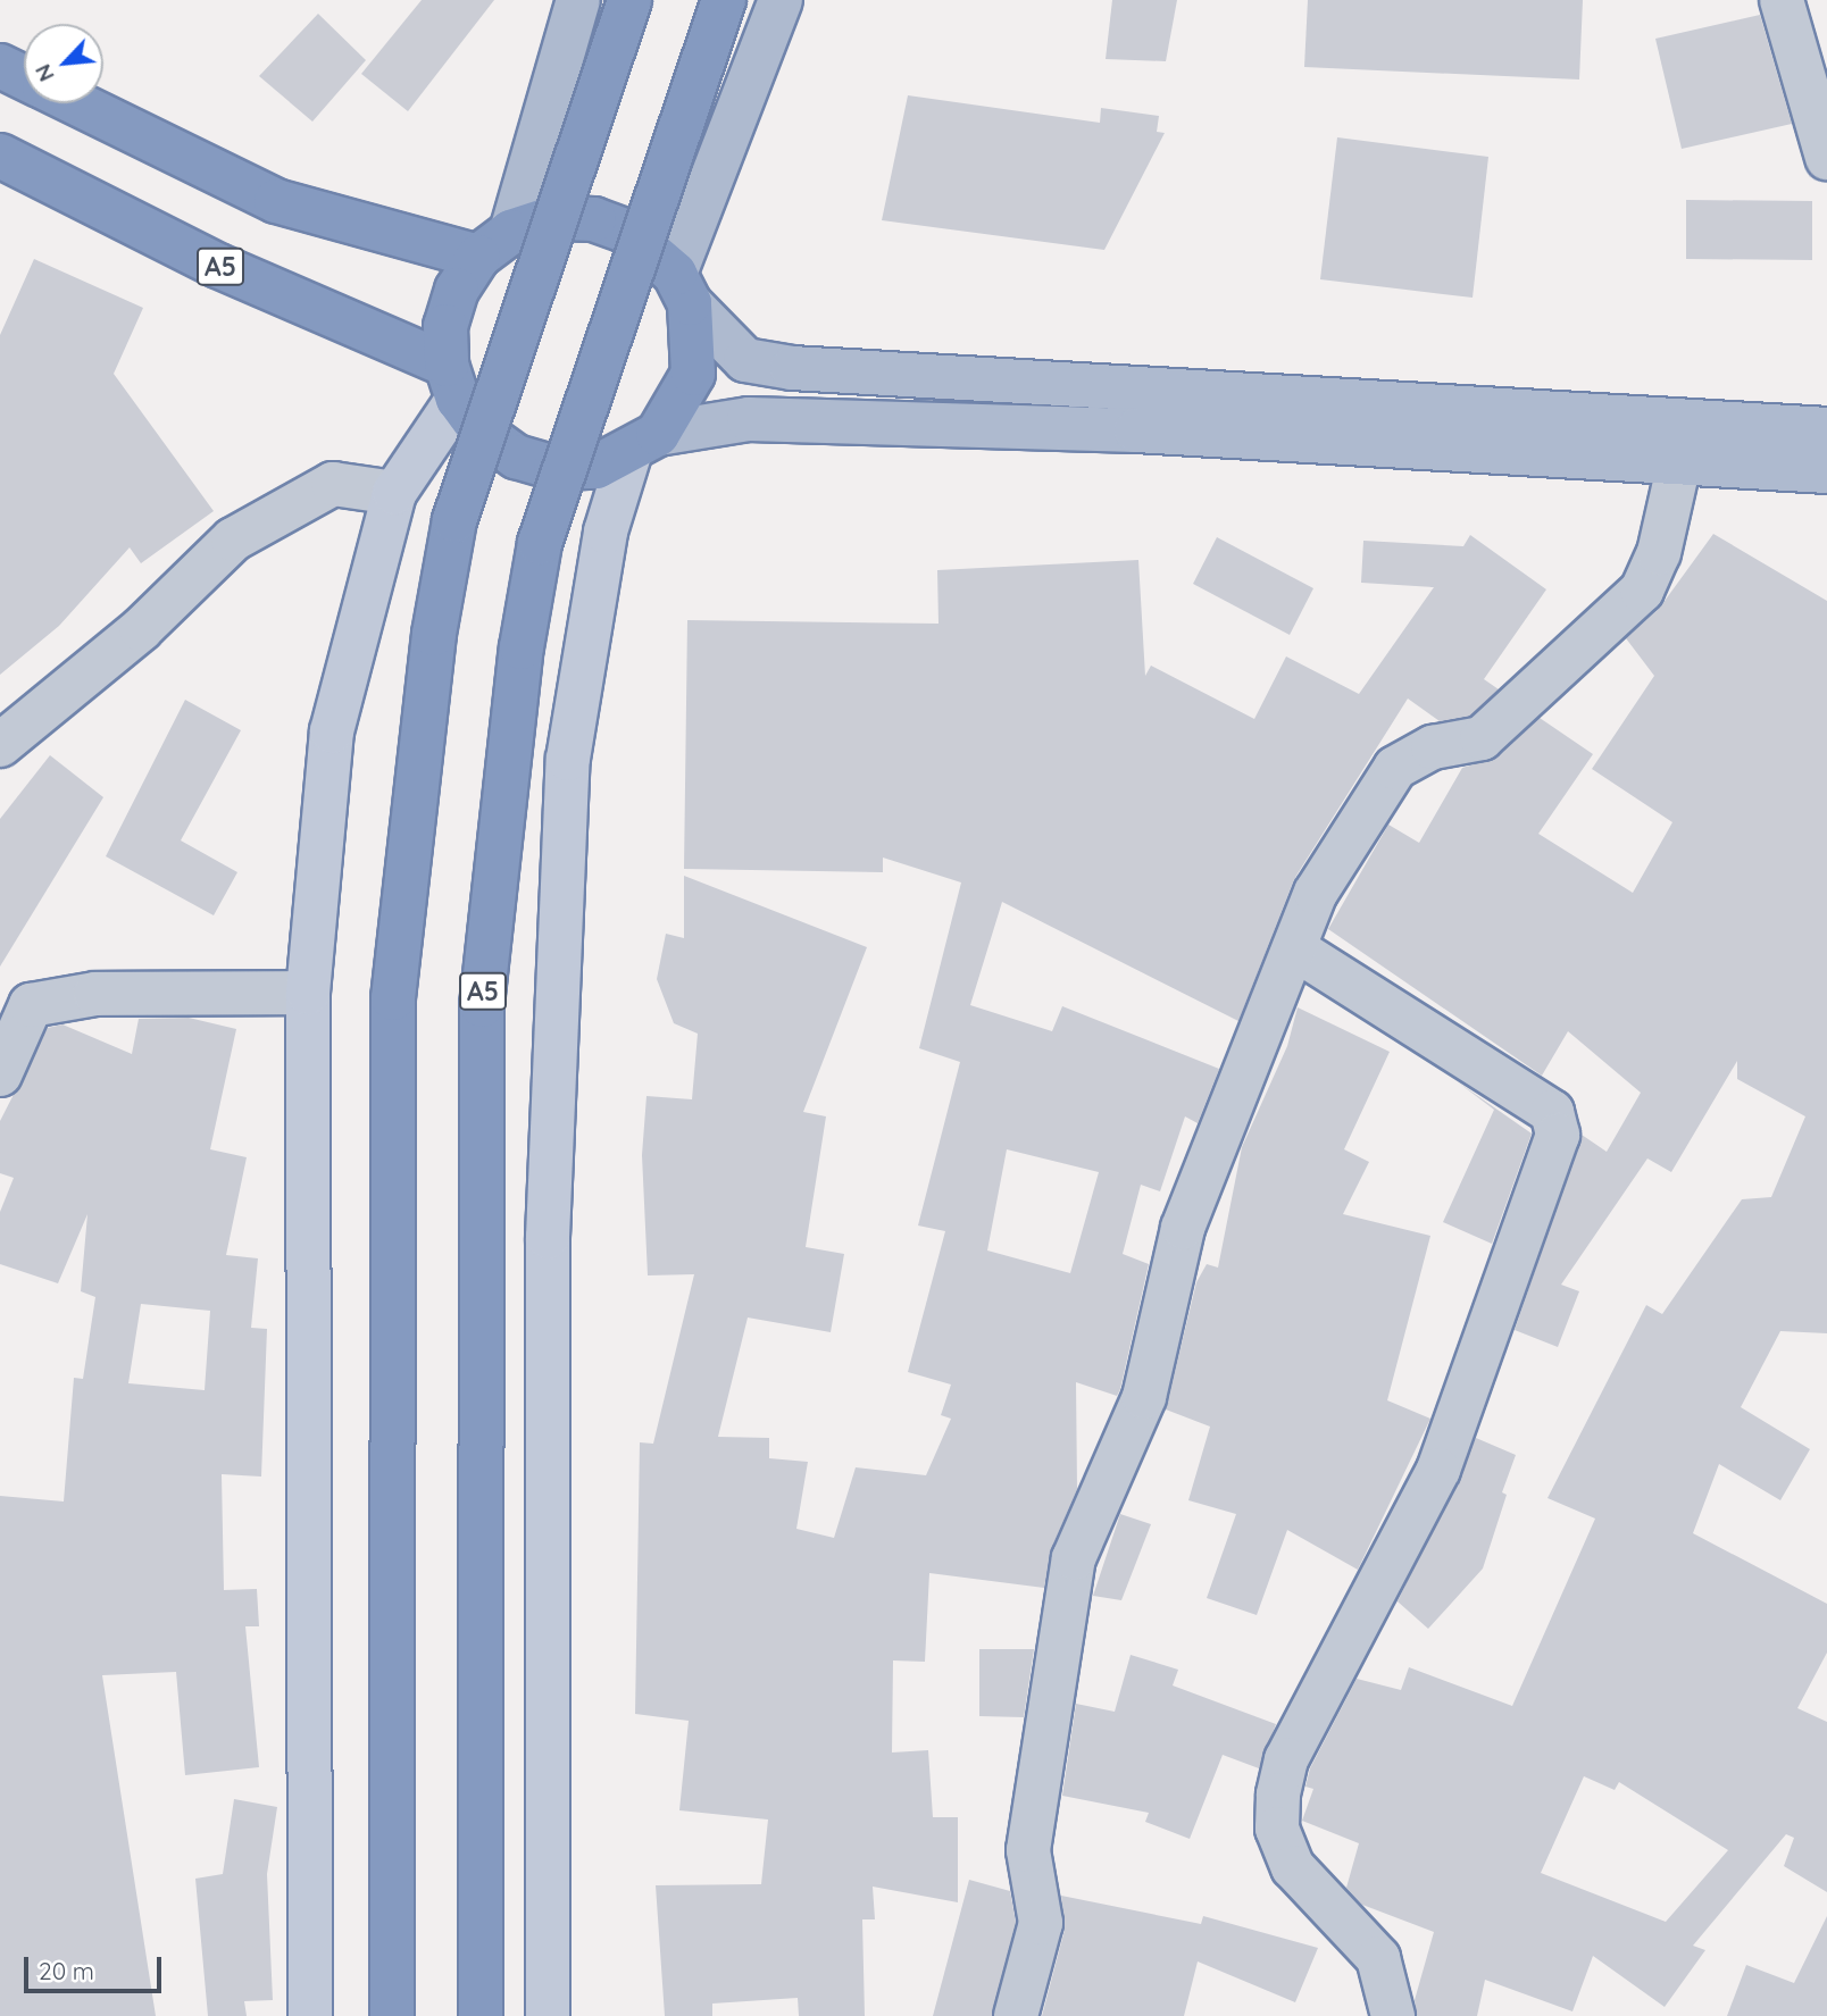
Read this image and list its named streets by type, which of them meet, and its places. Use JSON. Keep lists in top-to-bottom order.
{
  "streets": {
    "highway": ["A5"]
  },
  "scale_bar": "20 m",
  "north": "bottom left"
}
